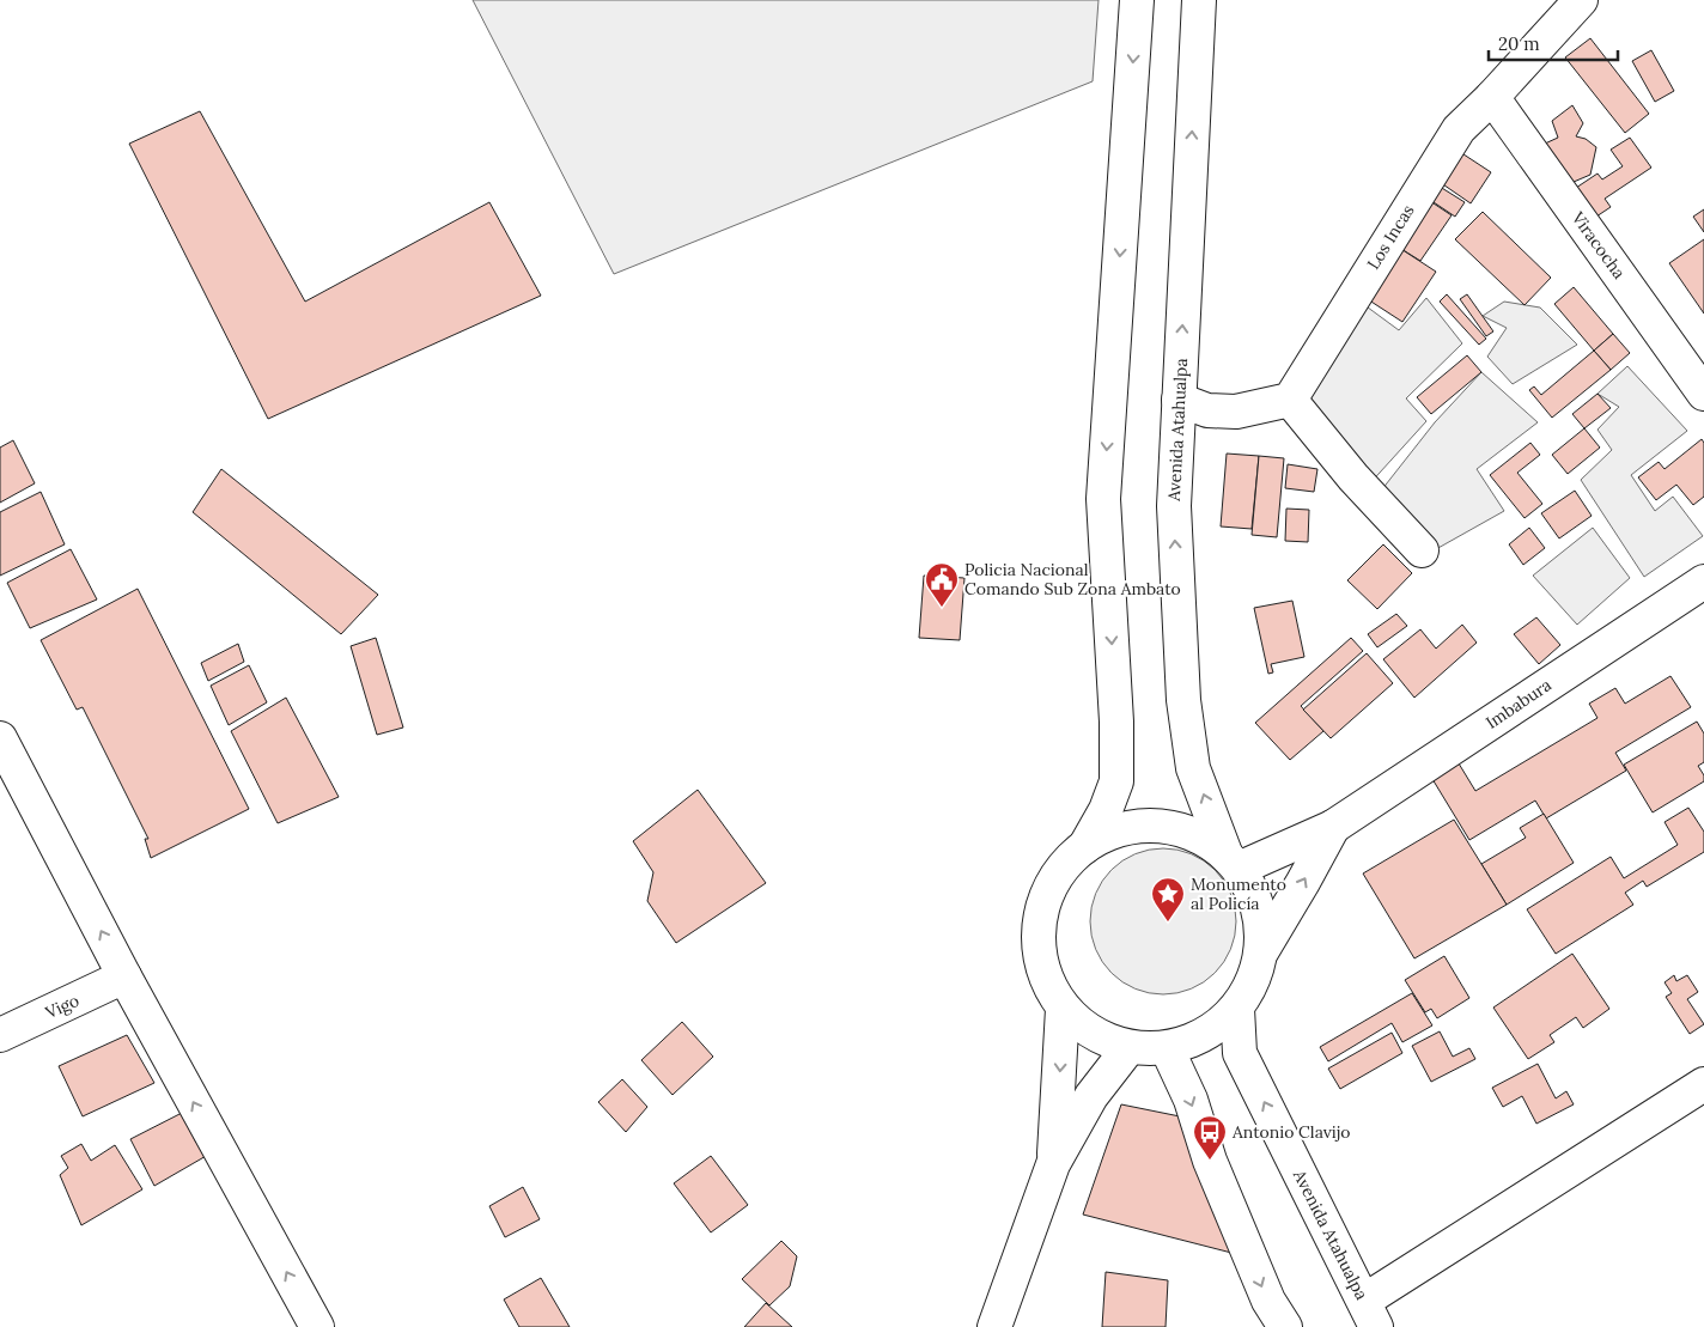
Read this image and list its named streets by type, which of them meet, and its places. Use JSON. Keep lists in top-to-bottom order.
{
  "streets": {
    "main road": [
      "Los Incas",
      "Viracocha",
      "Avenida Atahualpa",
      "Imbabura",
      "Vigo"
    ]
  },
  "crossings": [
    ["Los Incas", "Viracocha"],
    ["Avenida Atahualpa", "Imbabura"]
  ],
  "places": {
    "public building": ["Policia Nacional Comando Sub Zona Ambato"],
    "place": ["Monumento al Policía"],
    "bus stop": ["Antonio Clavijo"]
  },
  "scale_bar": "20 m"
}
